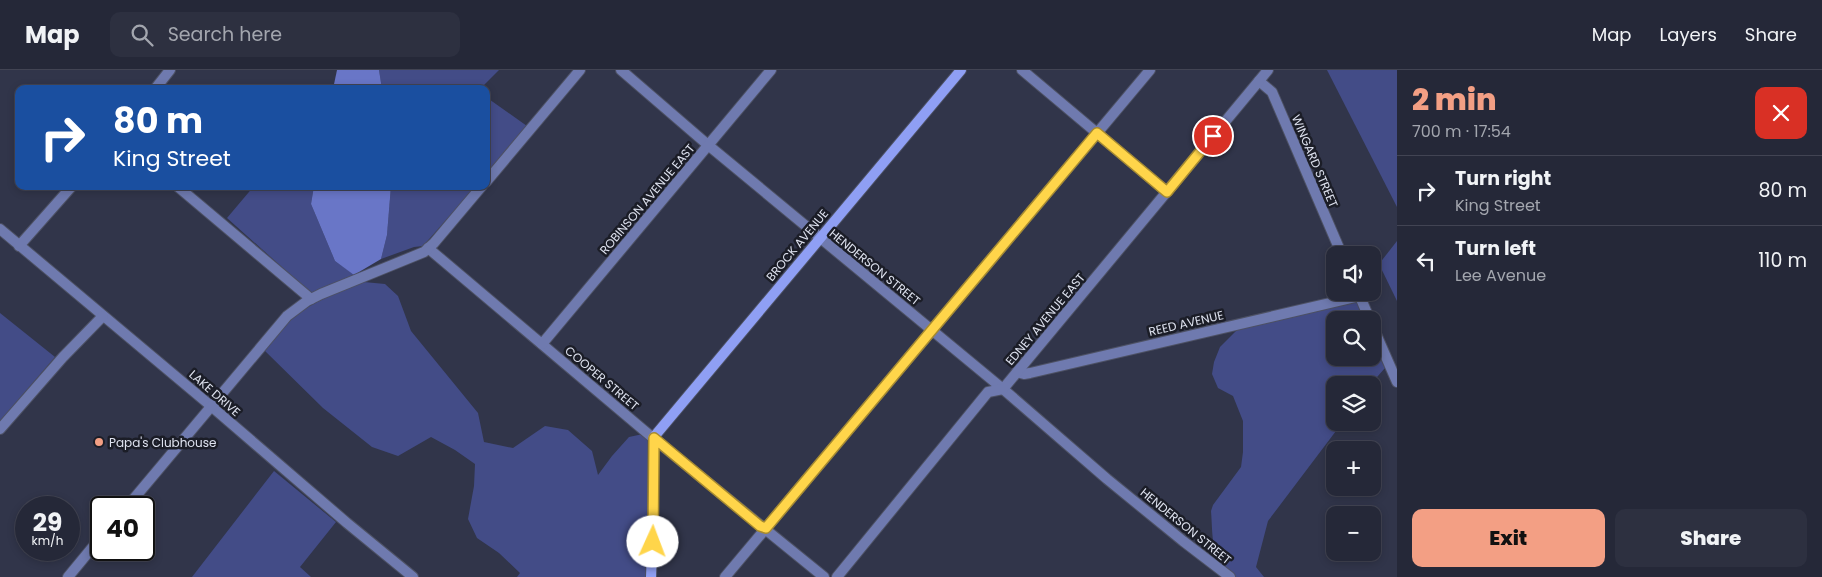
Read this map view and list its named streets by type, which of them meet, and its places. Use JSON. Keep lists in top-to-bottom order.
{
  "streets": {
    "street": [
      "WINGARD STREET",
      "ROBINSON AVENUE EAST",
      "BROCK AVENUE",
      "HENDERSON STREET",
      "EDNEY AVENUE EAST",
      "REED AVENUE",
      "COOPER STREET",
      "LAKE DRIVE"
    ]
  },
  "crossings": [
    ["WINGARD STREET", "EDNEY AVENUE EAST"],
    ["ROBINSON AVENUE EAST", "HENDERSON STREET"],
    ["ROBINSON AVENUE EAST", "COOPER STREET"],
    ["BROCK AVENUE", "HENDERSON STREET"],
    ["BROCK AVENUE", "COOPER STREET"],
    ["HENDERSON STREET", "EDNEY AVENUE EAST"],
    ["EDNEY AVENUE EAST", "REED AVENUE"]
  ],
  "places": ["Papa's Clubhouse"],
  "page": {
    "header": "Map",
    "search": "Search here",
    "nav": ["Map", "Layers", "Share"],
    "heading": ["2 min", "700 m · 17:54"],
    "turn": ["80 m", "King Street"],
    "list": [
      {
        "name": "Turn right",
        "note": "King Street",
        "value": "80 m"
      },
      {
        "name": "Turn left",
        "note": "Lee Avenue",
        "value": "110 m"
      }
    ],
    "map_buttons": ["+", "−"],
    "speed": "29 km/h",
    "limit": "40",
    "buttons": ["Exit", "Share"]
  }
}
